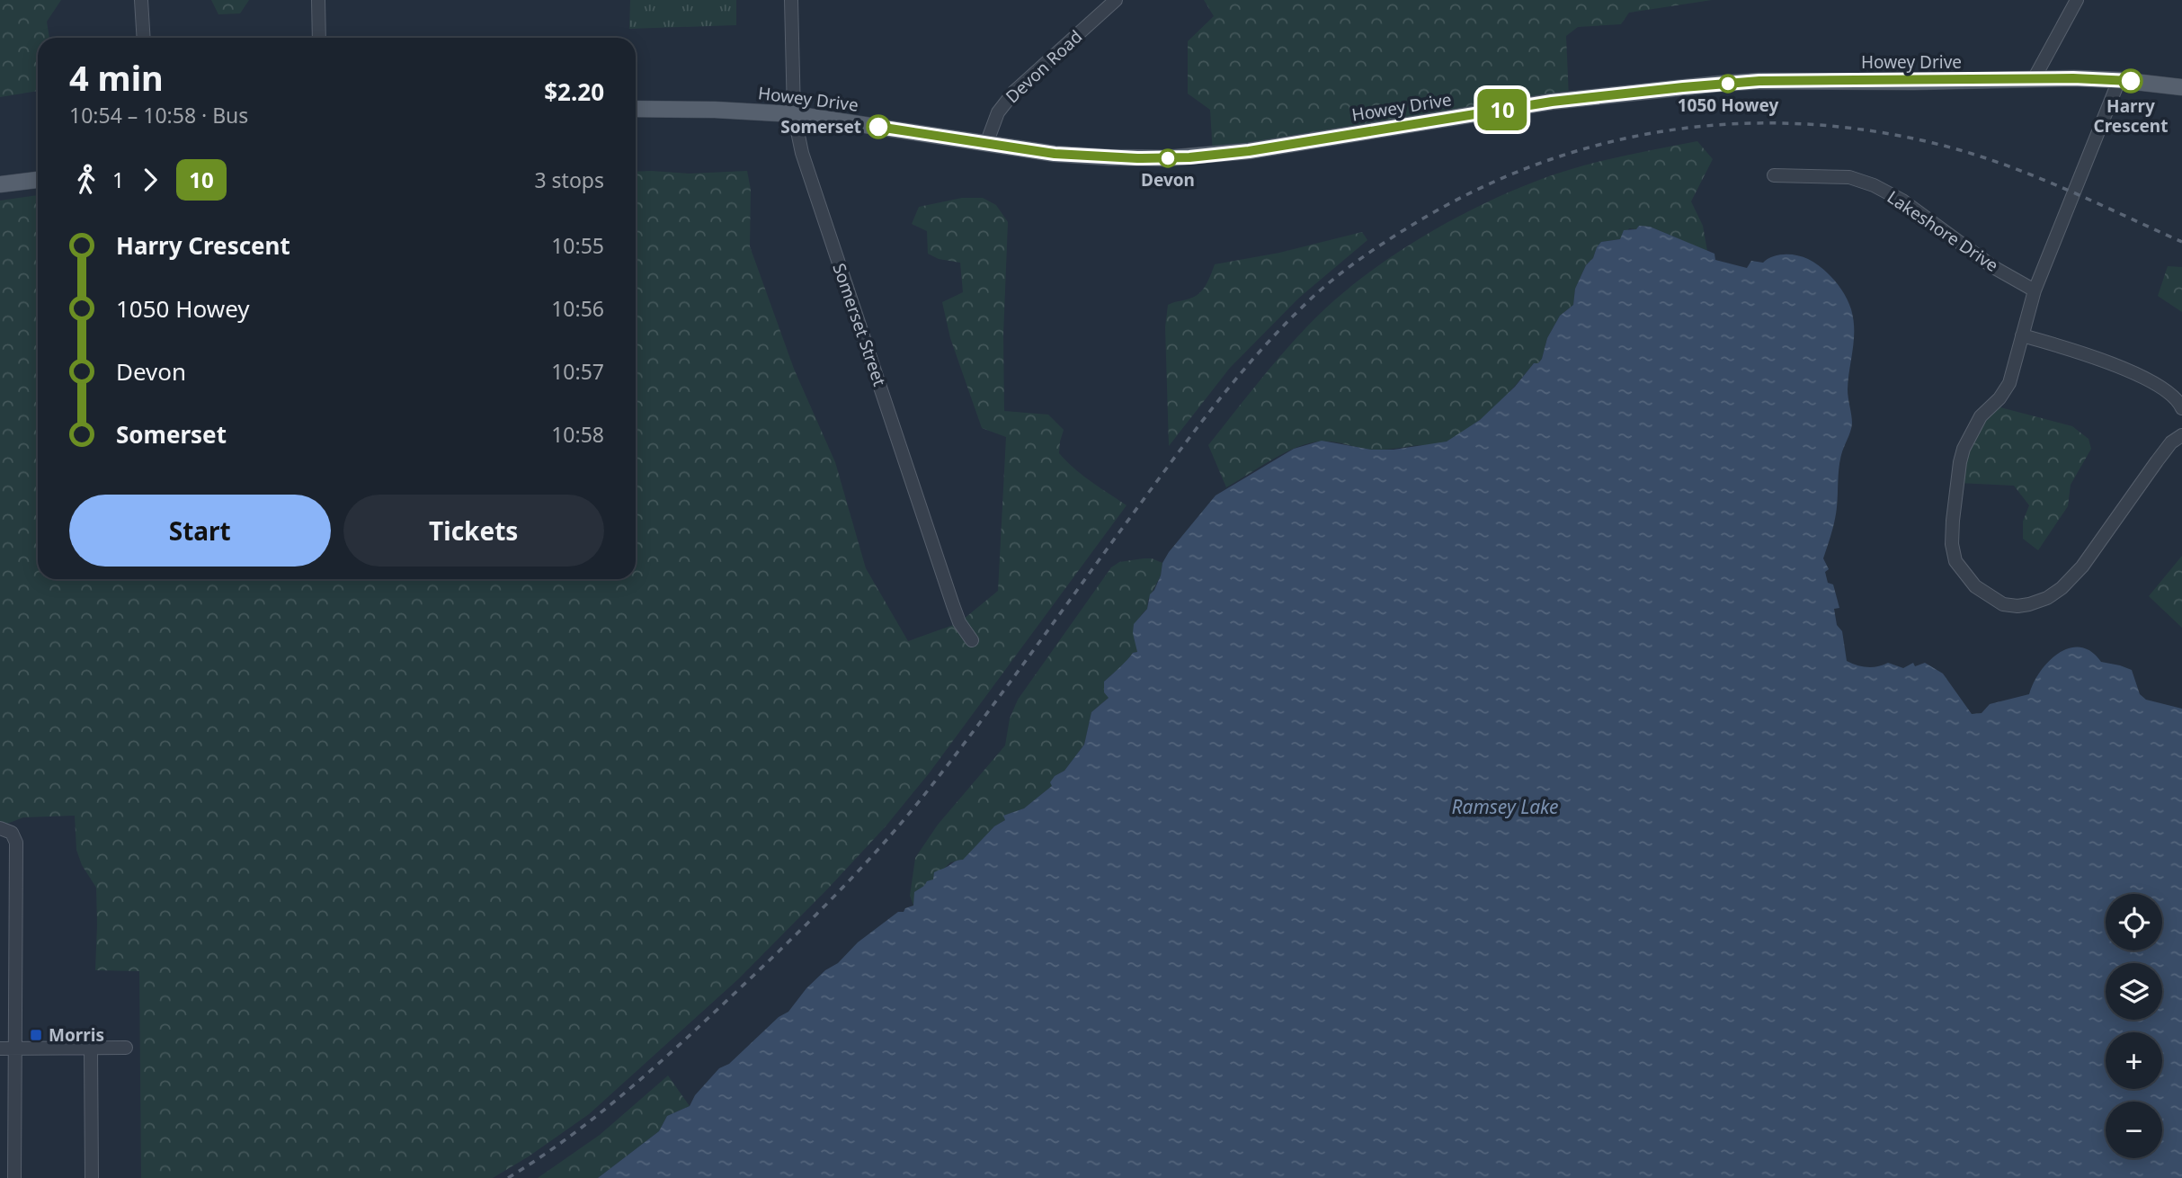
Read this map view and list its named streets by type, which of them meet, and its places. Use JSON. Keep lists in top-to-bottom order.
{
  "streets": {
    "main road": ["Howey Drive"],
    "street": ["Devon Road", "Lakeshore Drive", "Somerset Street"]
  },
  "crossings": [
    ["Howey Drive", "Devon Road"],
    ["Howey Drive", "Somerset Street"]
  ],
  "water": ["Ramsey Lake"],
  "places": {
    "other": [
      "Harry Crescent",
      "1050 Howey",
      "Somerset",
      "Devon"
    ],
    "transit": ["Morris"]
  },
  "lines": ["bus line 10"],
  "page": {
    "on_map": "10",
    "heading": ["4 min", "10:54 – 10:58 · Bus", "$2.20"],
    "legs": ["1", "10", "3 stops"],
    "list": [
      {
        "name": "Harry Crescent",
        "value": "10:55"
      },
      {
        "name": "1050 Howey",
        "value": "10:56"
      },
      {
        "name": "Devon",
        "value": "10:57"
      },
      {
        "name": "Somerset",
        "value": "10:58"
      }
    ],
    "buttons": ["Start", "Tickets"],
    "map_buttons": ["+", "−"]
  }
}
